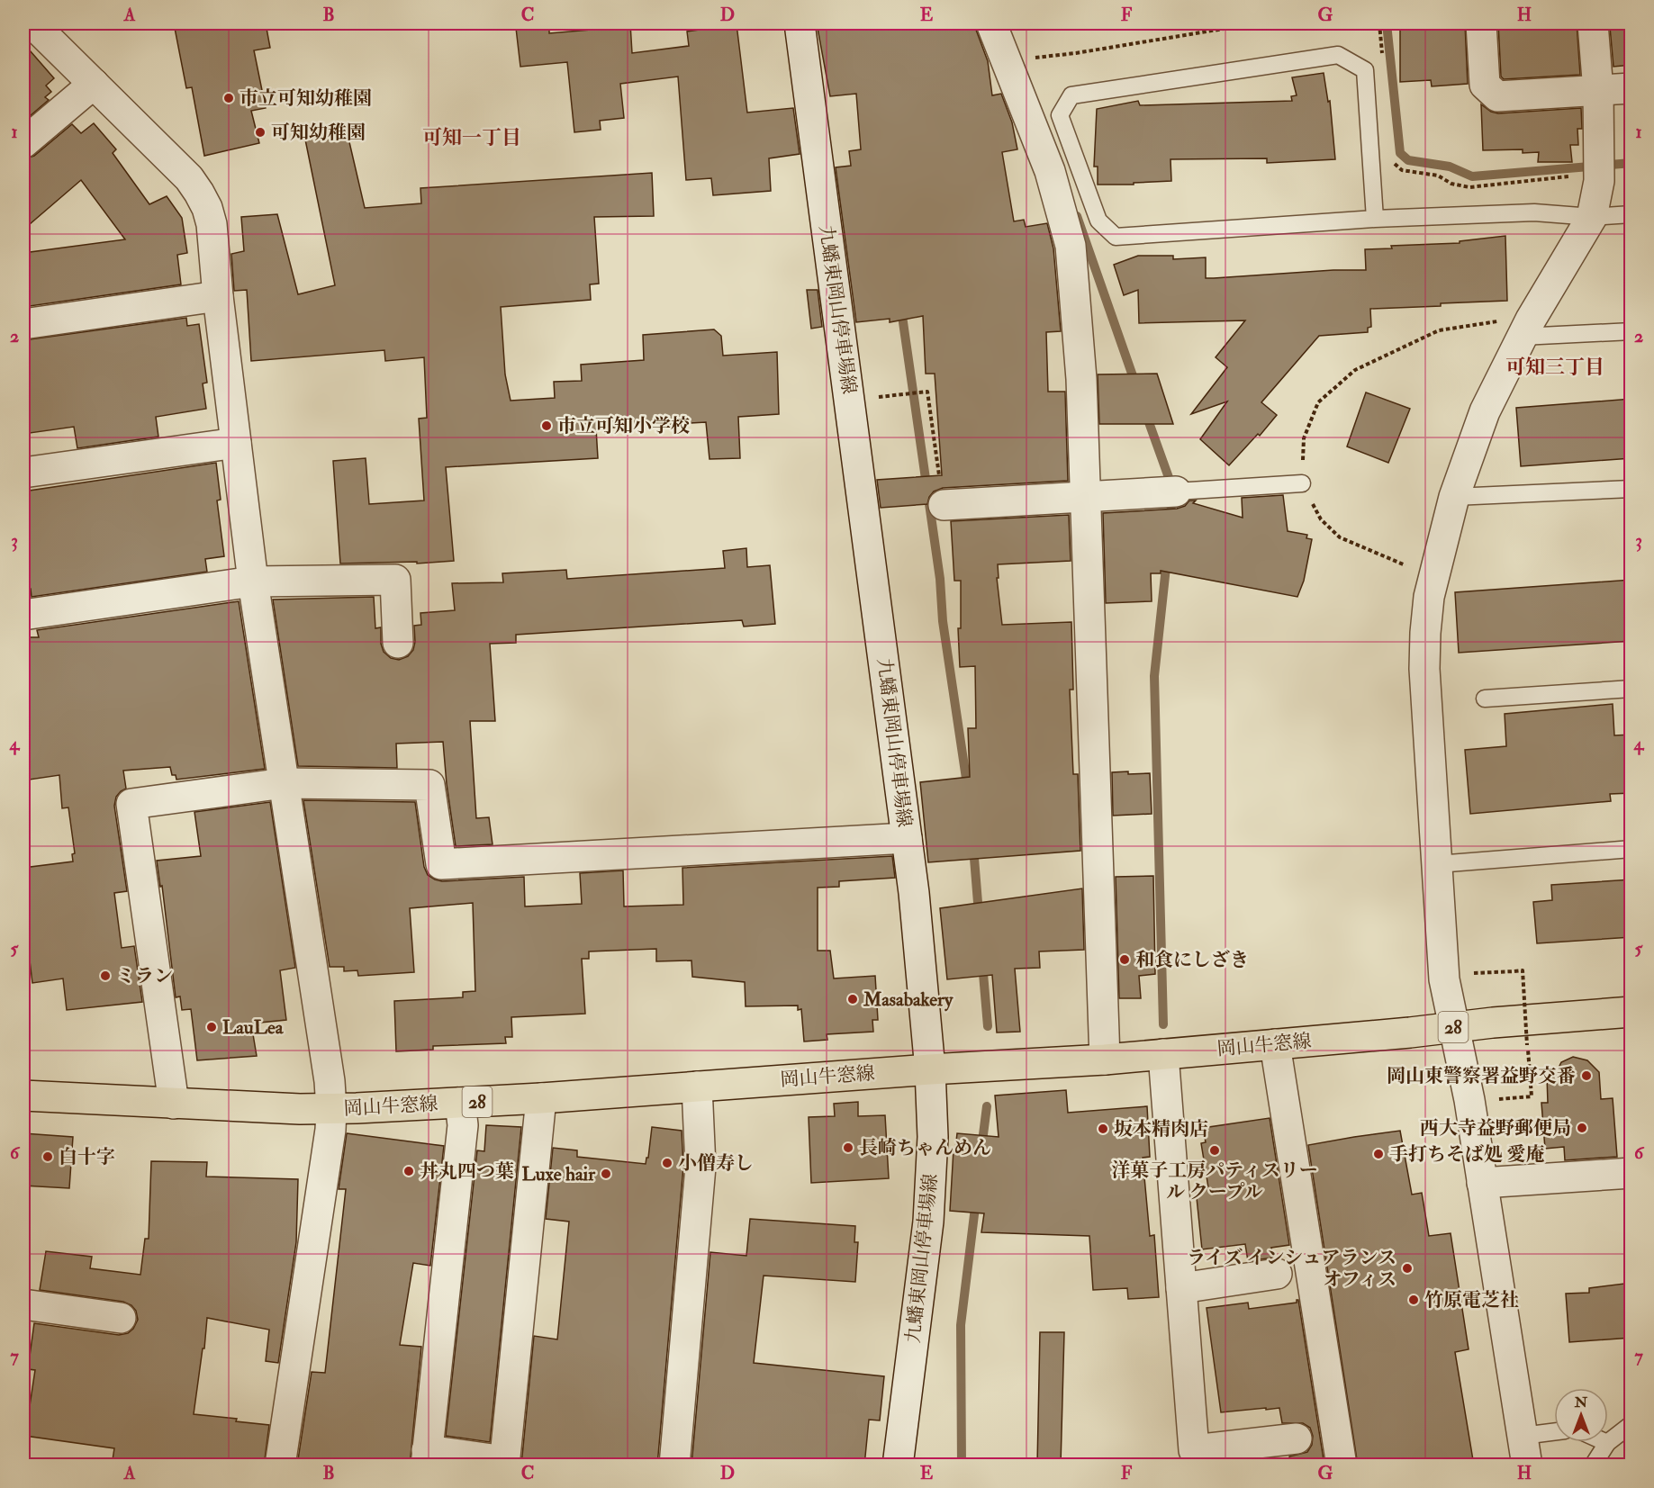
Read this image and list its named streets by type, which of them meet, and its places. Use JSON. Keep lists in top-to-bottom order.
{
  "streets": {
    "main road": ["28", "岡山牛窓線"],
    "street": ["九蟠東岡山停車場線"]
  },
  "crossings": [
    ["九蟠東岡山停車場線", "岡山牛窓線"]
  ],
  "districts": ["可知一丁目", "可知三丁目"],
  "places": [
    "市立可知幼稚園",
    "可知幼稚園",
    "市立可知小学校",
    "和食にしざき",
    "ミラン",
    "Masabakery",
    "LauLea",
    "岡山東警察署益野交番",
    "西大寺益野郵便局",
    "坂本精肉店",
    "長崎ちゃんめん",
    "洋菓子工房パティスリー ル クープル",
    "手打ちそば処 愛庵",
    "白十字",
    "小僧寿し",
    "丼丸四つ葉",
    "Luxe hair",
    "ライズ インシュアランス オフィス",
    "竹原電芝社"
  ],
  "north": "top",
  "grid": {
    "columns": [
      "A",
      "B",
      "C",
      "D",
      "E",
      "F",
      "G",
      "H"
    ],
    "rows": [
      "1",
      "2",
      "3",
      "4",
      "5",
      "6",
      "7"
    ]
  }
}
